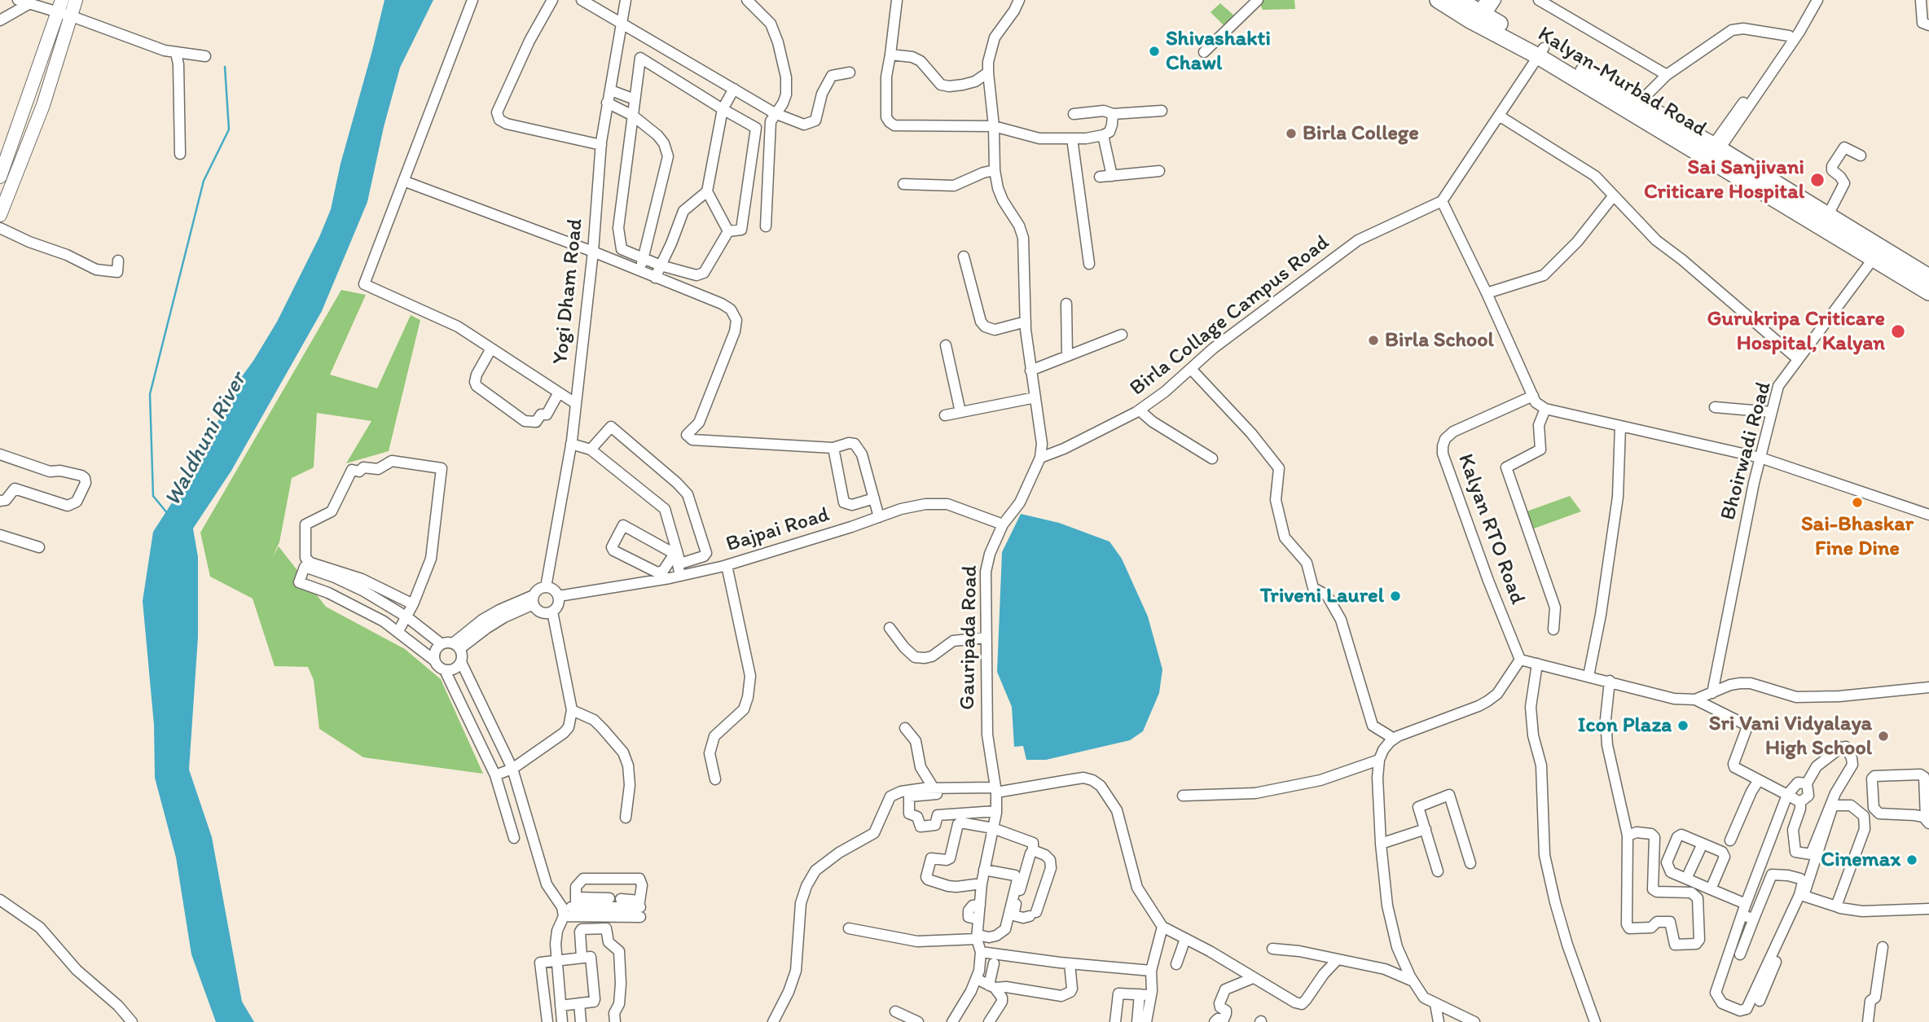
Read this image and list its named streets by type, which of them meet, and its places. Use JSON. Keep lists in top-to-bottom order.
{
  "streets": {
    "highway": ["Kalyan-Murbad Road"],
    "street": [
      "Yogi Dham Road",
      "Birla Collage Campus Road",
      "Bhoirwadi Road",
      "Kalyan RTO Road",
      "Bajpai Road",
      "Gauripada Road"
    ]
  },
  "crossings": [
    ["Kalyan-Murbad Road", "Bhoirwadi Road"],
    ["Yogi Dham Road", "Bajpai Road"],
    ["Birla Collage Campus Road", "Gauripada Road"],
    ["Bajpai Road", "Gauripada Road"]
  ],
  "water": ["Waldhuni River"],
  "places": [
    "Shivashakti Chawl",
    "Birla College",
    "Sai Sanjivani Criticare Hospital",
    "Gurukripa Criticare Hospital, Kalyan",
    "Birla School",
    "Sai-Bhaskar Fine Dine",
    "Triveni Laurel",
    "Icon Plaza",
    "Sri Vani Vidyalaya High School",
    "Cinemax"
  ]
}
